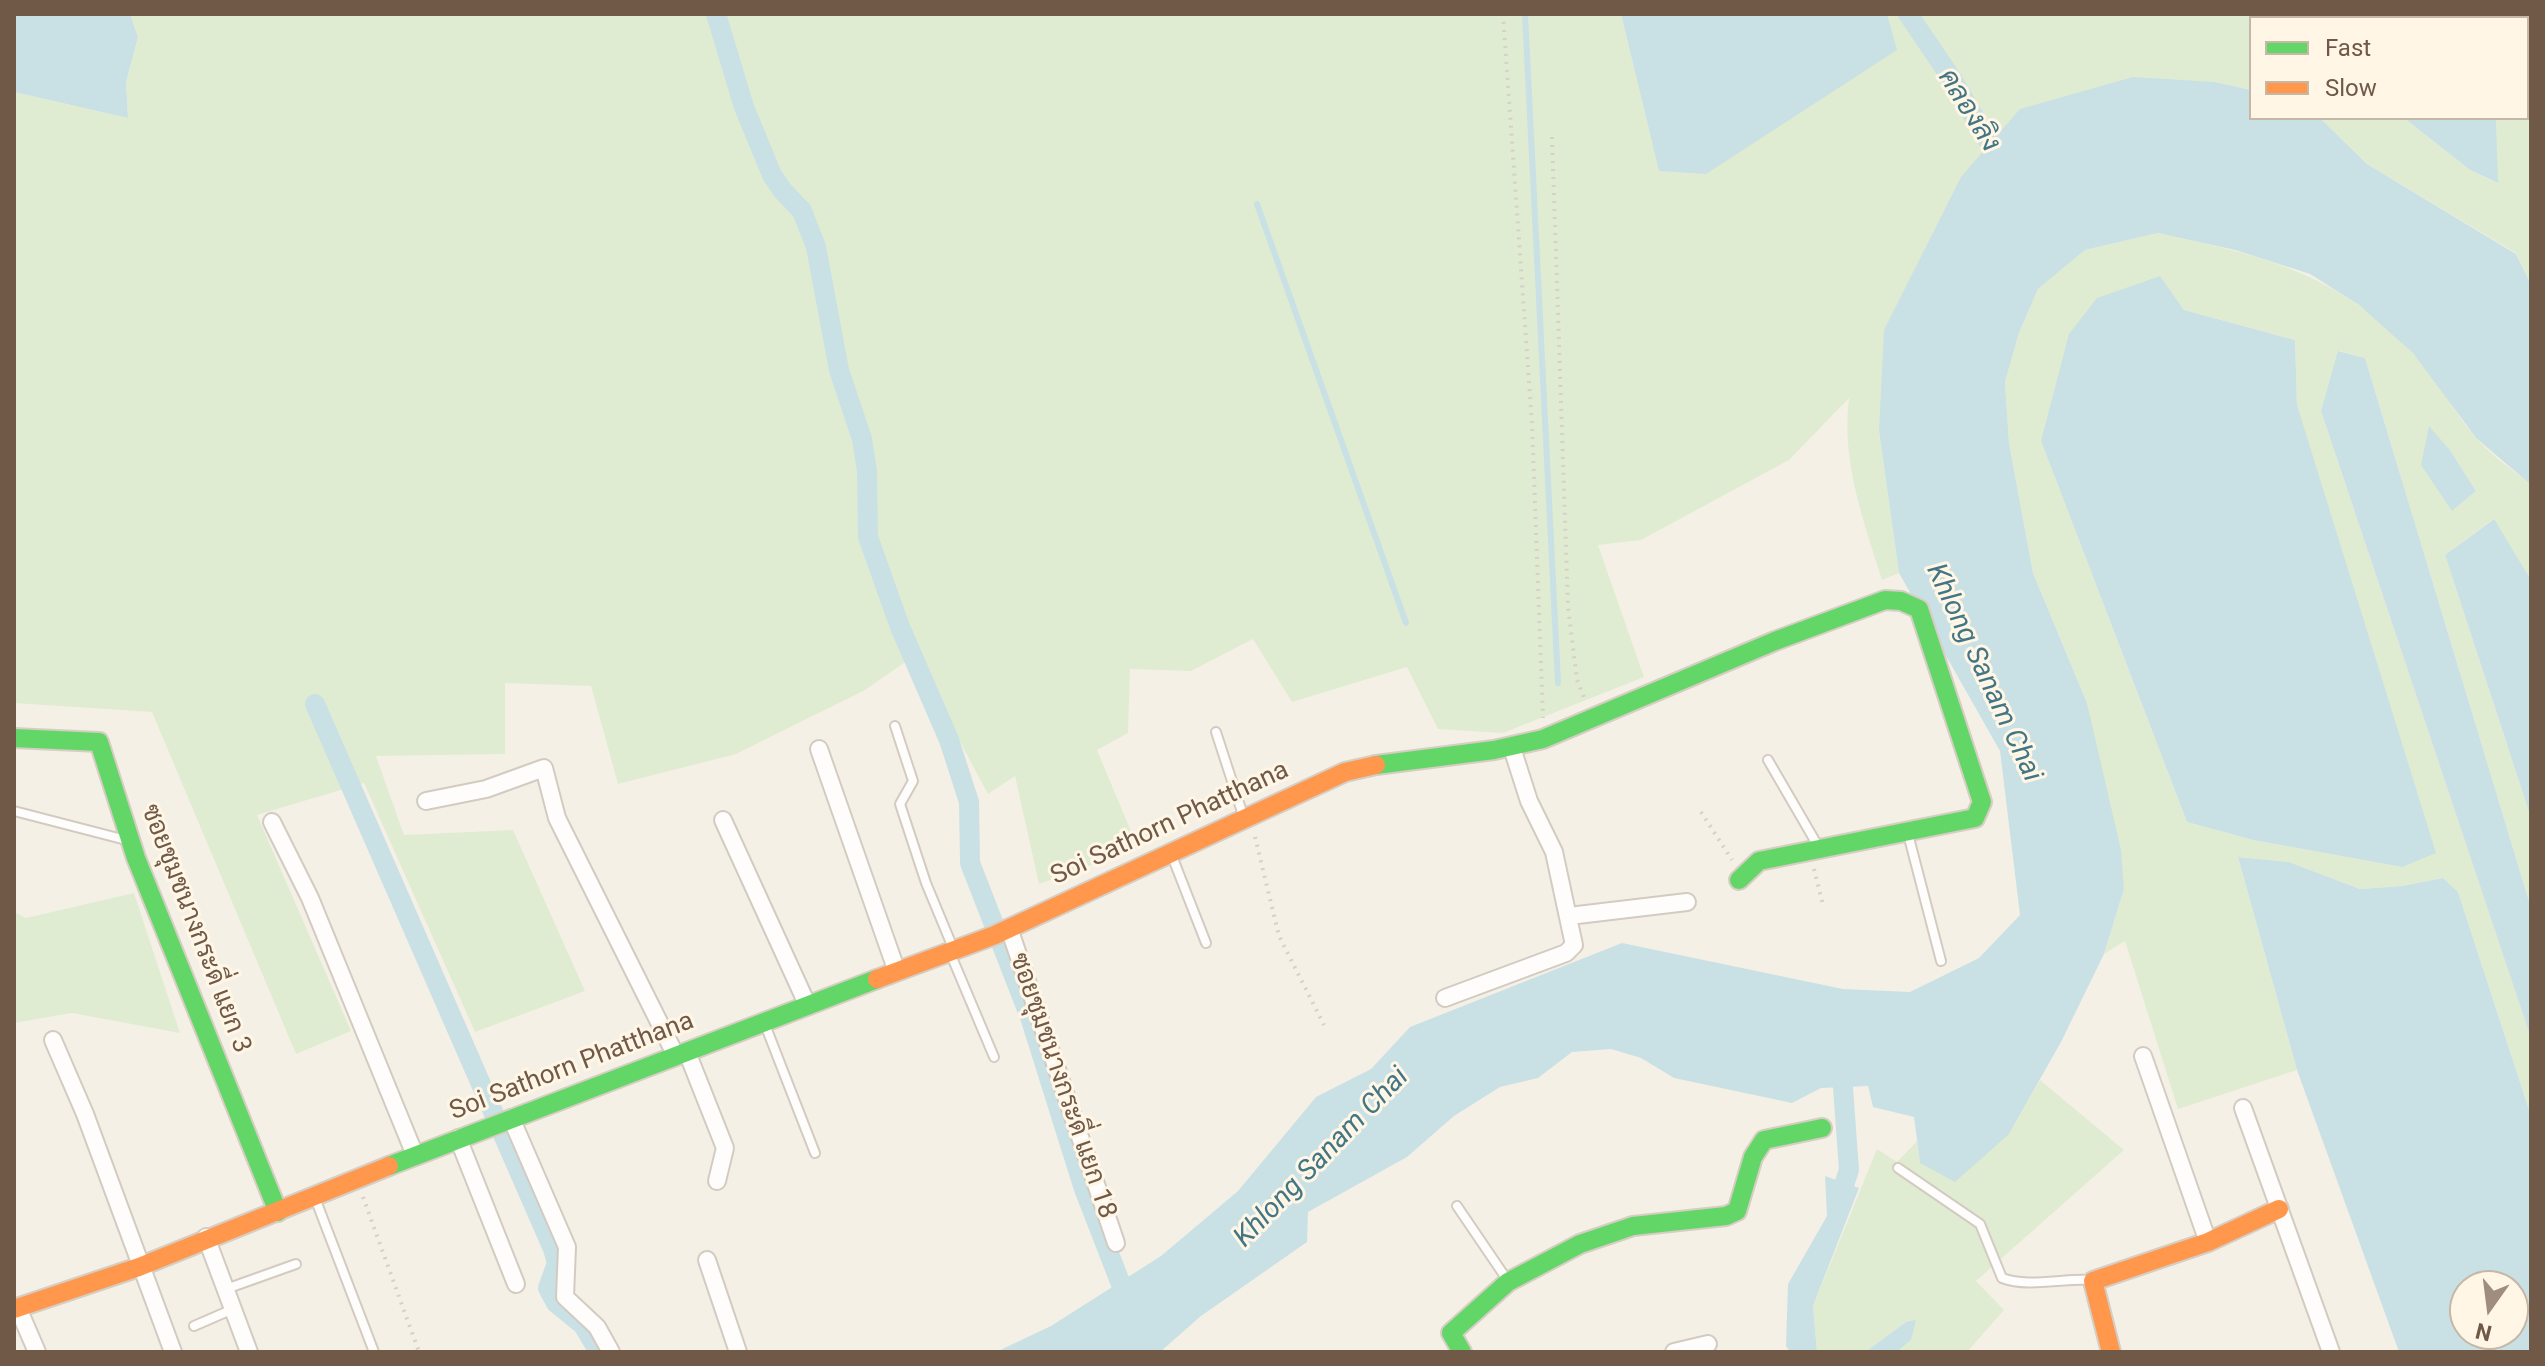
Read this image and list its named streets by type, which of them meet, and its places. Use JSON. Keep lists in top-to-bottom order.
{
  "streets": {
    "street": ["Soi Sathorn Phatthana", "ซอยชุมชนางกระดี่ แยก 3", "ซอยชุมชนางกระดี่ แยก 18"]
  },
  "crossings": [
    ["Soi Sathorn Phatthana", "ซอยชุมชนางกระดี่ แยก 3"],
    ["Soi Sathorn Phatthana", "ซอยชุมชนางกระดี่ แยก 18"]
  ],
  "water": ["คลองลิง", "Khlong Sanam Chai"],
  "legend": ["Fast", "Slow"],
  "north": "bottom"
}
